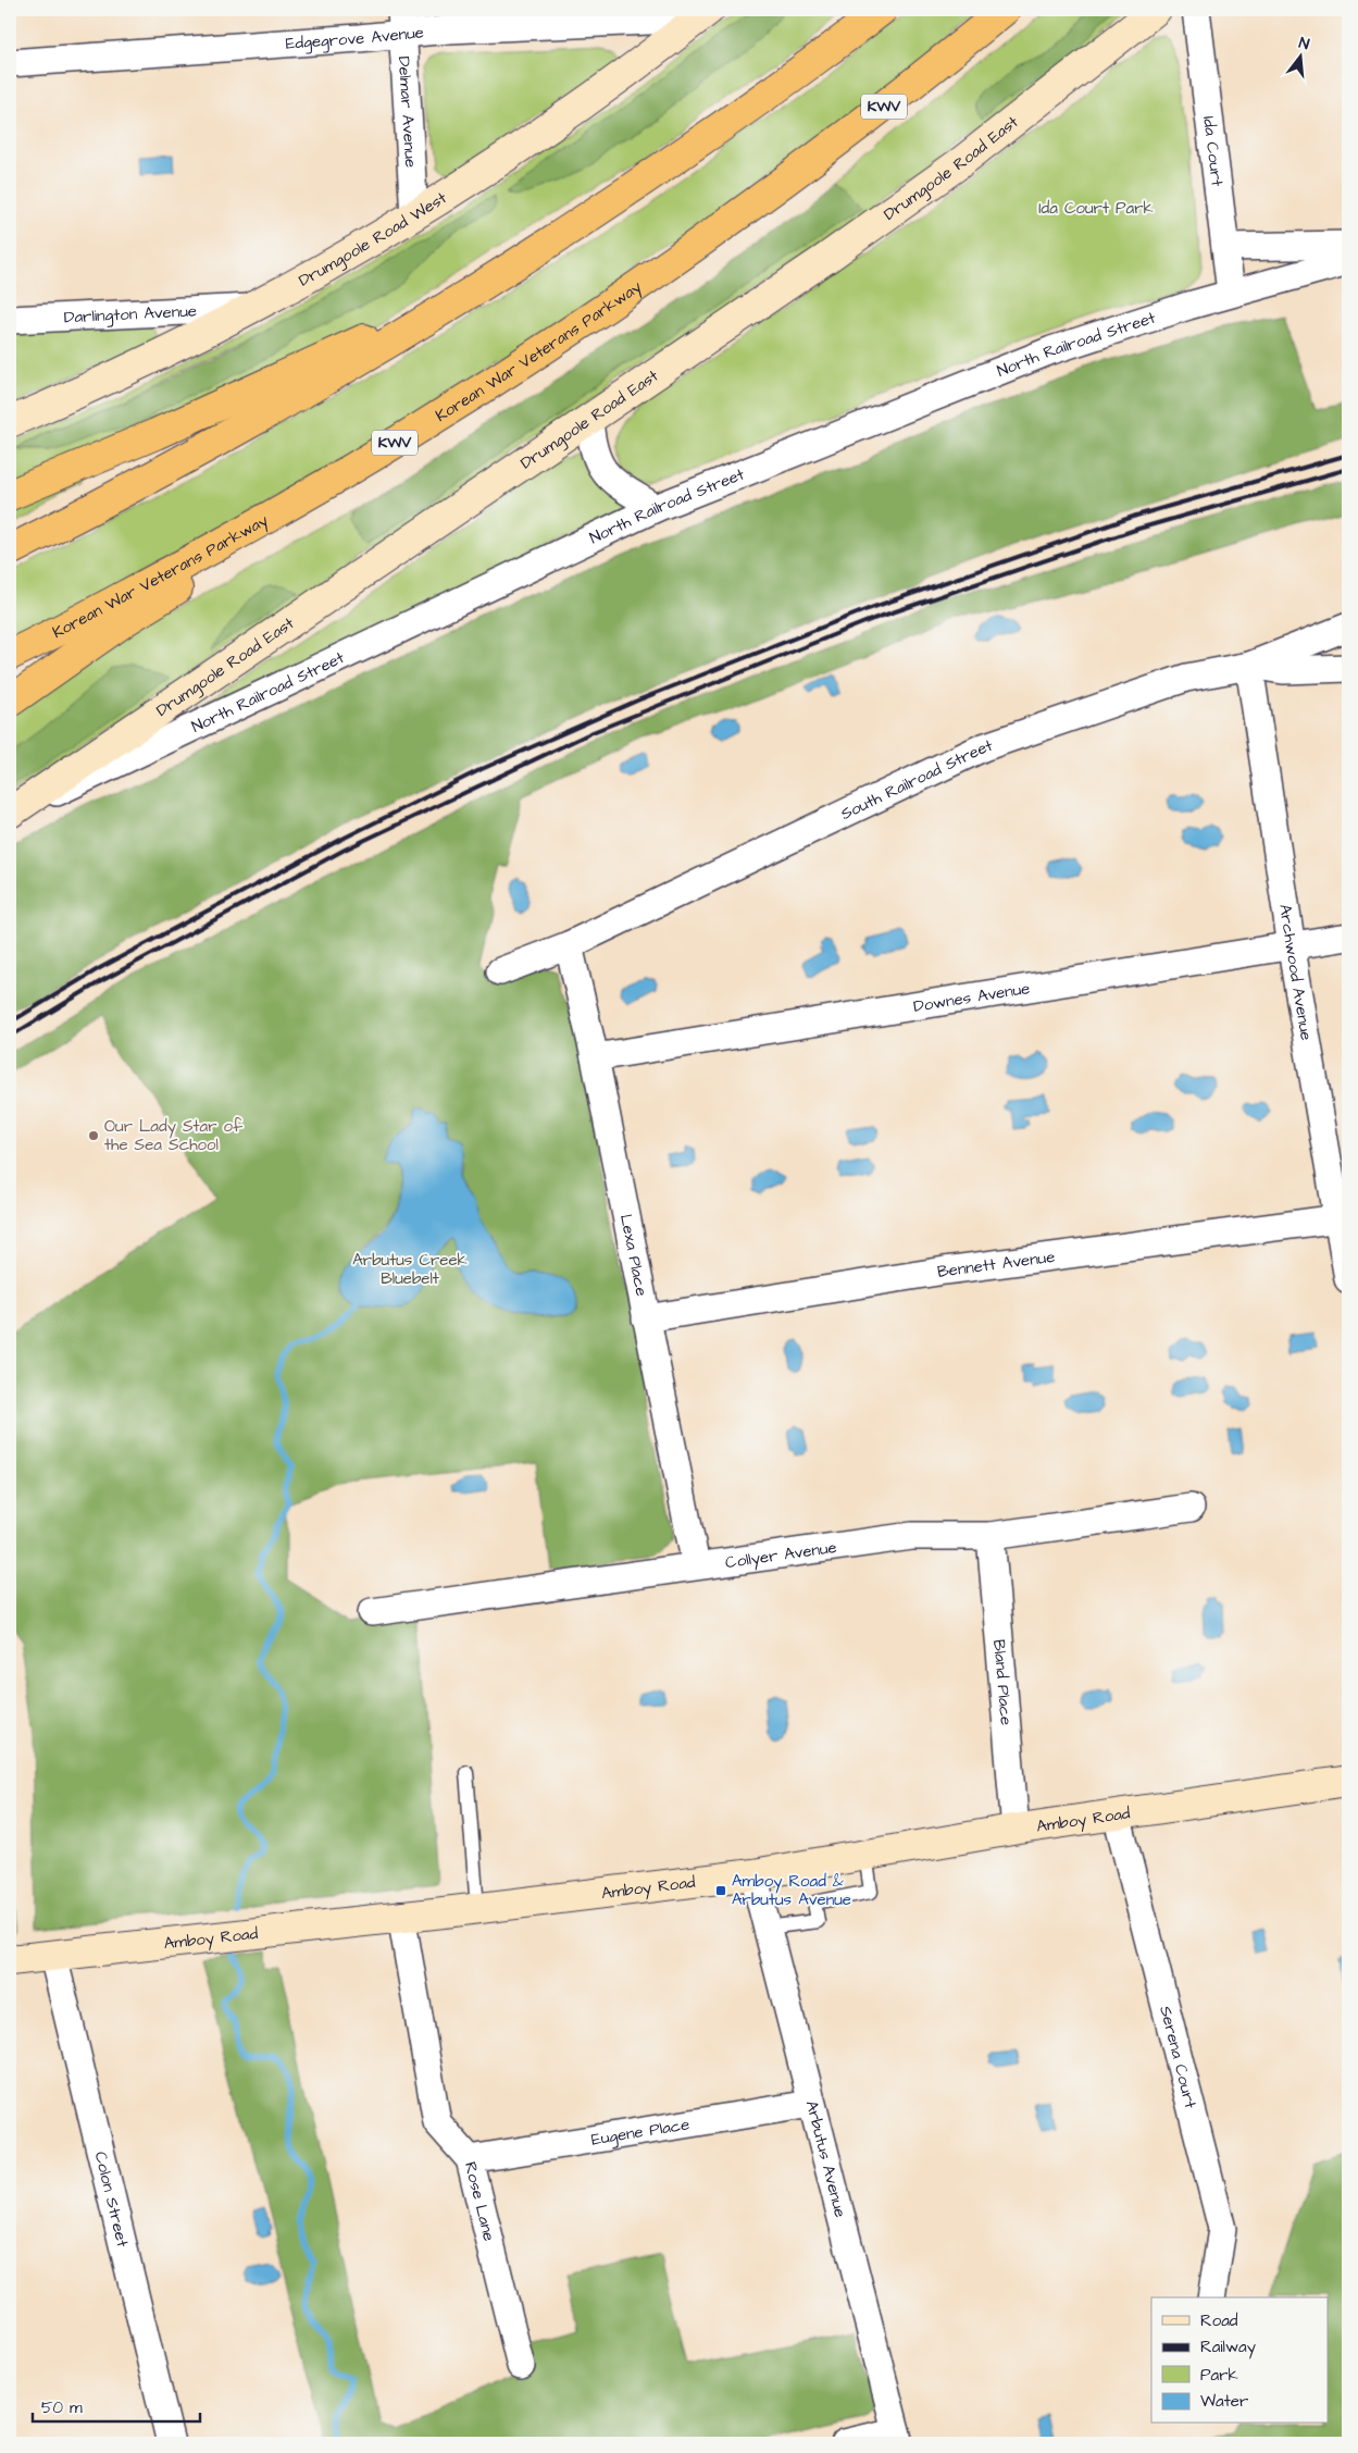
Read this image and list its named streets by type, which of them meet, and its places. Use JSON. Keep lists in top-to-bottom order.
{
  "streets": {
    "highway": ["KWV", "Korean War Veterans Parkway"],
    "main road": ["Drumgoole Road East", "Drumgoole Road West", "Amboy Road"],
    "street": [
      "Edgegrove Avenue",
      "Delmar Avenue",
      "Ida Court",
      "Darlington Avenue",
      "North Railroad Street",
      "South Railroad Street",
      "Archwood Avenue",
      "Downes Avenue",
      "Lexa Place",
      "Bennett Avenue",
      "Collyer Avenue",
      "Bland Place",
      "Serena Court",
      "Eugene Place",
      "Arbutus Avenue",
      "Colon Street",
      "Rose Lane"
    ]
  },
  "crossings": [
    ["Edgegrove Avenue", "Delmar Avenue"],
    ["Edgegrove Avenue", "Drumgoole Road West"],
    ["Delmar Avenue", "Drumgoole Road West"],
    ["Ida Court", "North Railroad Street"],
    ["Drumgoole Road East", "North Railroad Street"],
    ["Drumgoole Road West", "Darlington Avenue"],
    ["South Railroad Street", "Archwood Avenue"],
    ["South Railroad Street", "Lexa Place"],
    ["Archwood Avenue", "Downes Avenue"],
    ["Archwood Avenue", "Bennett Avenue"],
    ["Downes Avenue", "Lexa Place"],
    ["Lexa Place", "Bennett Avenue"],
    ["Lexa Place", "Collyer Avenue"],
    ["Collyer Avenue", "Bland Place"],
    ["Bland Place", "Amboy Road"],
    ["Amboy Road", "Serena Court"],
    ["Amboy Road", "Arbutus Avenue"],
    ["Amboy Road", "Colon Street"],
    ["Amboy Road", "Rose Lane"],
    ["Eugene Place", "Arbutus Avenue"],
    ["Eugene Place", "Rose Lane"]
  ],
  "parks": ["Ida Court Park", "Arbutus Creek Bluebelt"],
  "places": {
    "other": ["Our Lady Star of the Sea School"],
    "transit": ["Amboy Road & Arbutus Avenue"]
  },
  "legend": [
    "Road",
    "Railway",
    "Park",
    "Water"
  ],
  "scale_bar": "50 m",
  "north": "top"
}
